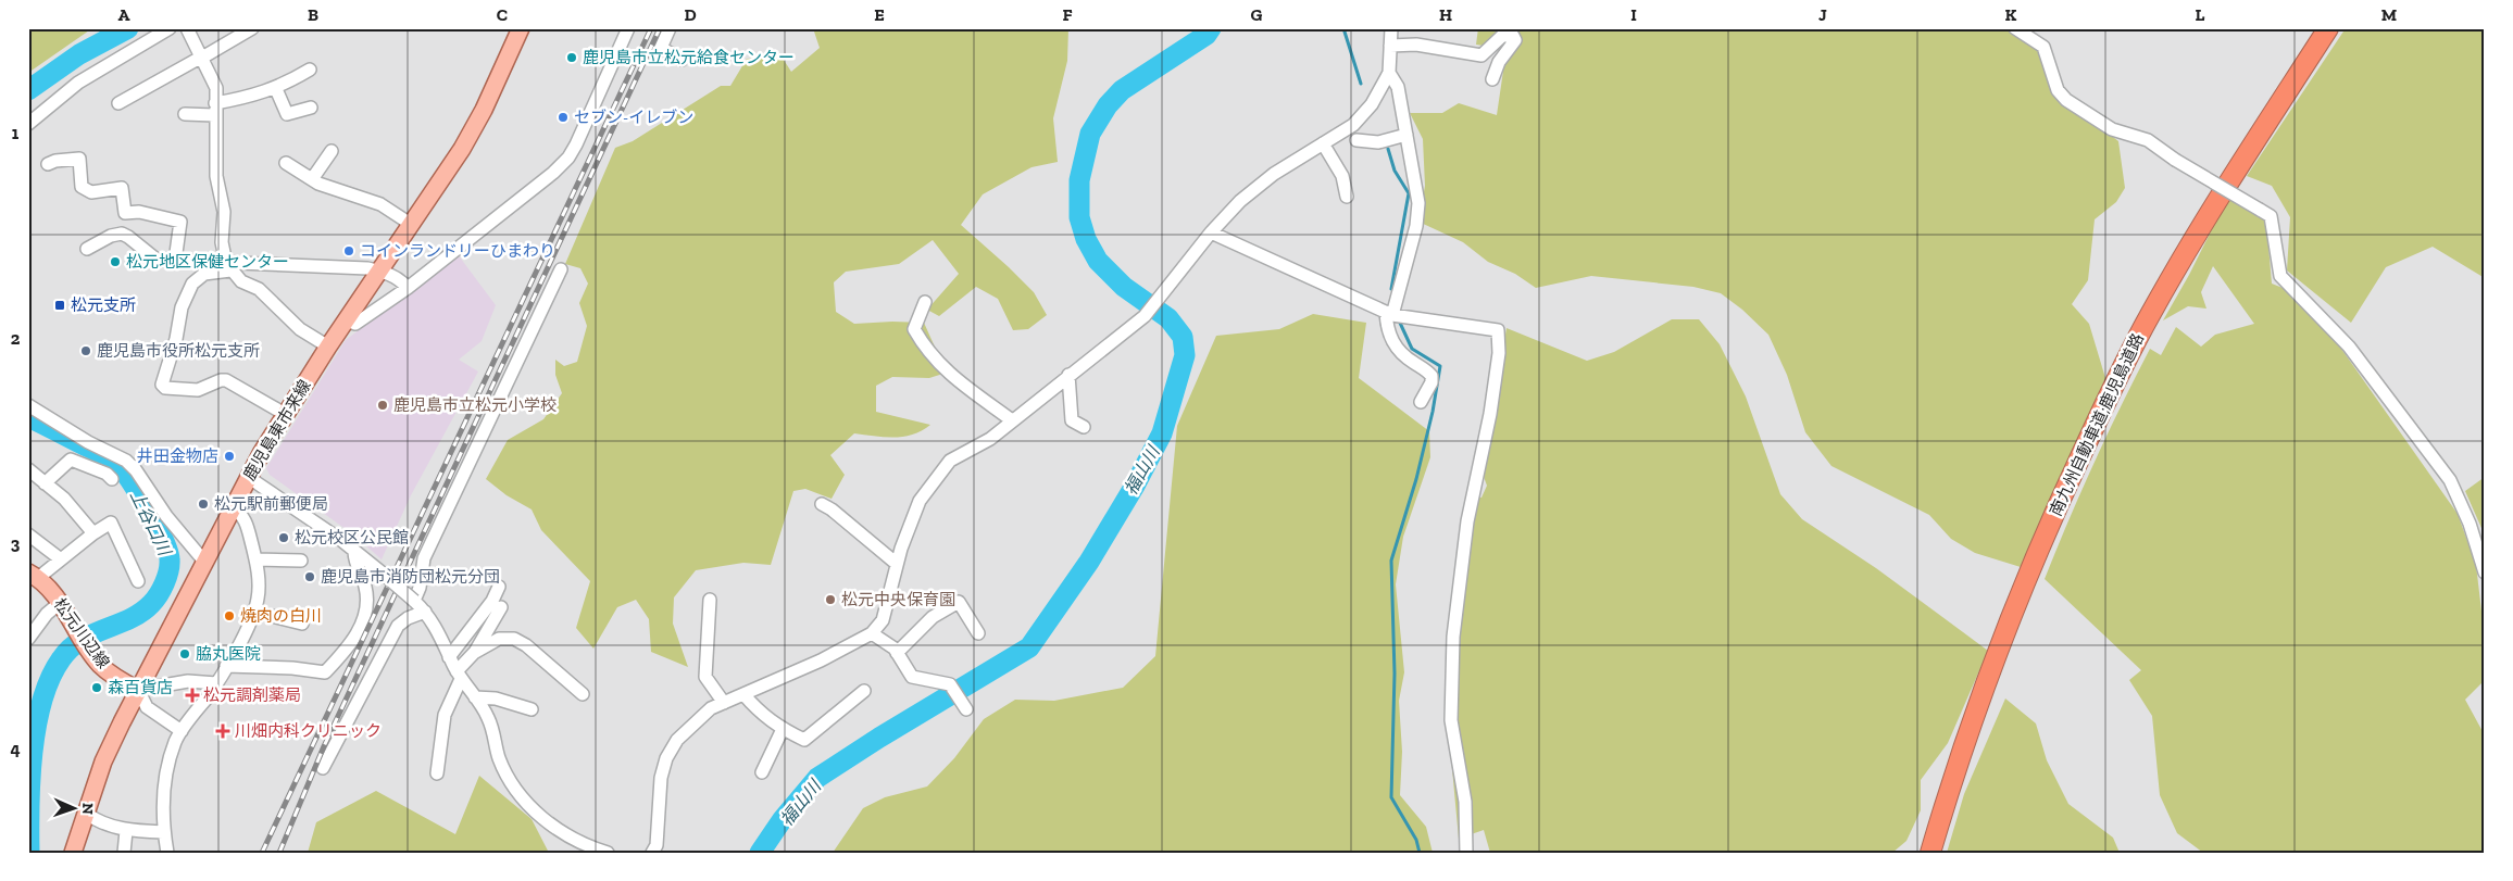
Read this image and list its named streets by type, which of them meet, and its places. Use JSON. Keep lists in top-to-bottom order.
{
  "streets": {
    "highway": ["南九州自動車道;鹿児島道路"],
    "main road": ["鹿児島東市来線", "松元川辺線"]
  },
  "crossings": [
    ["鹿児島東市来線", "松元川辺線"]
  ],
  "water": ["福山川", "上谷口川"],
  "places": {
    "other": [
      "鹿児島市立松元給食センター",
      "セブン-イレブン",
      "コインランドリーひまわり",
      "松元地区保健センター",
      "鹿児島市役所松元支所",
      "鹿児島市立松元小学校",
      "井田金物店",
      "松元駅前郵便局",
      "松元校区公民館",
      "鹿児島市消防団松元分団",
      "松元中央保育園",
      "焼肉の白川",
      "脇丸医院",
      "森百貨店"
    ],
    "transit": ["松元支所"],
    "health": ["松元調剤薬局", "川畑内科クリニック"]
  },
  "north": "right",
  "grid": {
    "columns": [
      "A",
      "B",
      "C",
      "D",
      "E",
      "F",
      "G",
      "H",
      "I",
      "J",
      "K",
      "L",
      "M"
    ],
    "rows": [
      "1",
      "2",
      "3",
      "4"
    ]
  }
}
